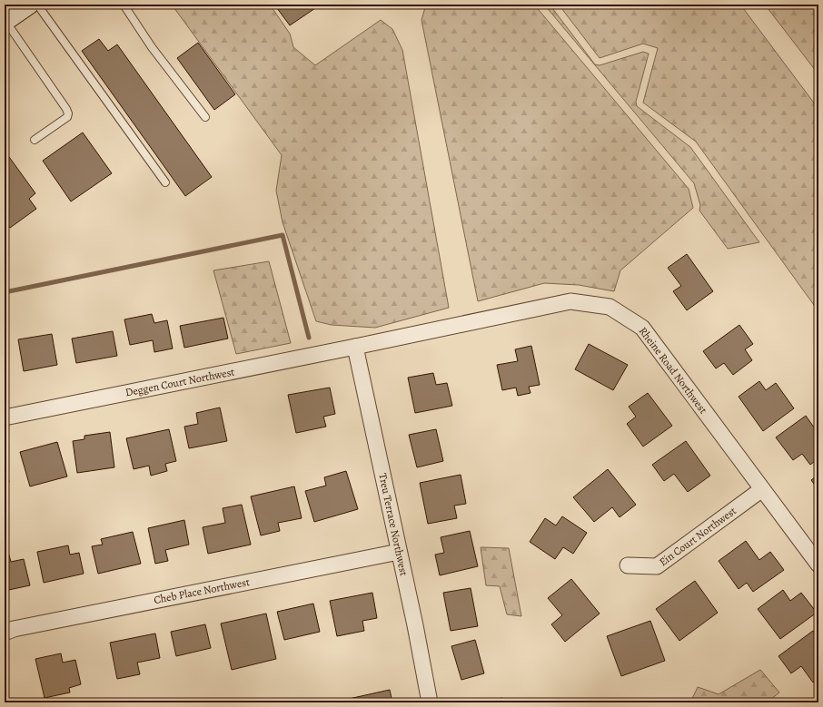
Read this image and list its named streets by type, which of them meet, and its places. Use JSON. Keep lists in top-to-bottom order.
{
  "streets": {
    "street": [
      "Rheine Road Northwest",
      "Deggen Court Northwest",
      "Treu Terrace Northwest",
      "Ein Court Northwest",
      "Cheb Place Northwest"
    ]
  },
  "crossings": [
    ["Rheine Road Northwest", "Deggen Court Northwest"],
    ["Rheine Road Northwest", "Treu Terrace Northwest"],
    ["Rheine Road Northwest", "Ein Court Northwest"],
    ["Deggen Court Northwest", "Treu Terrace Northwest"],
    ["Treu Terrace Northwest", "Cheb Place Northwest"]
  ]
}
